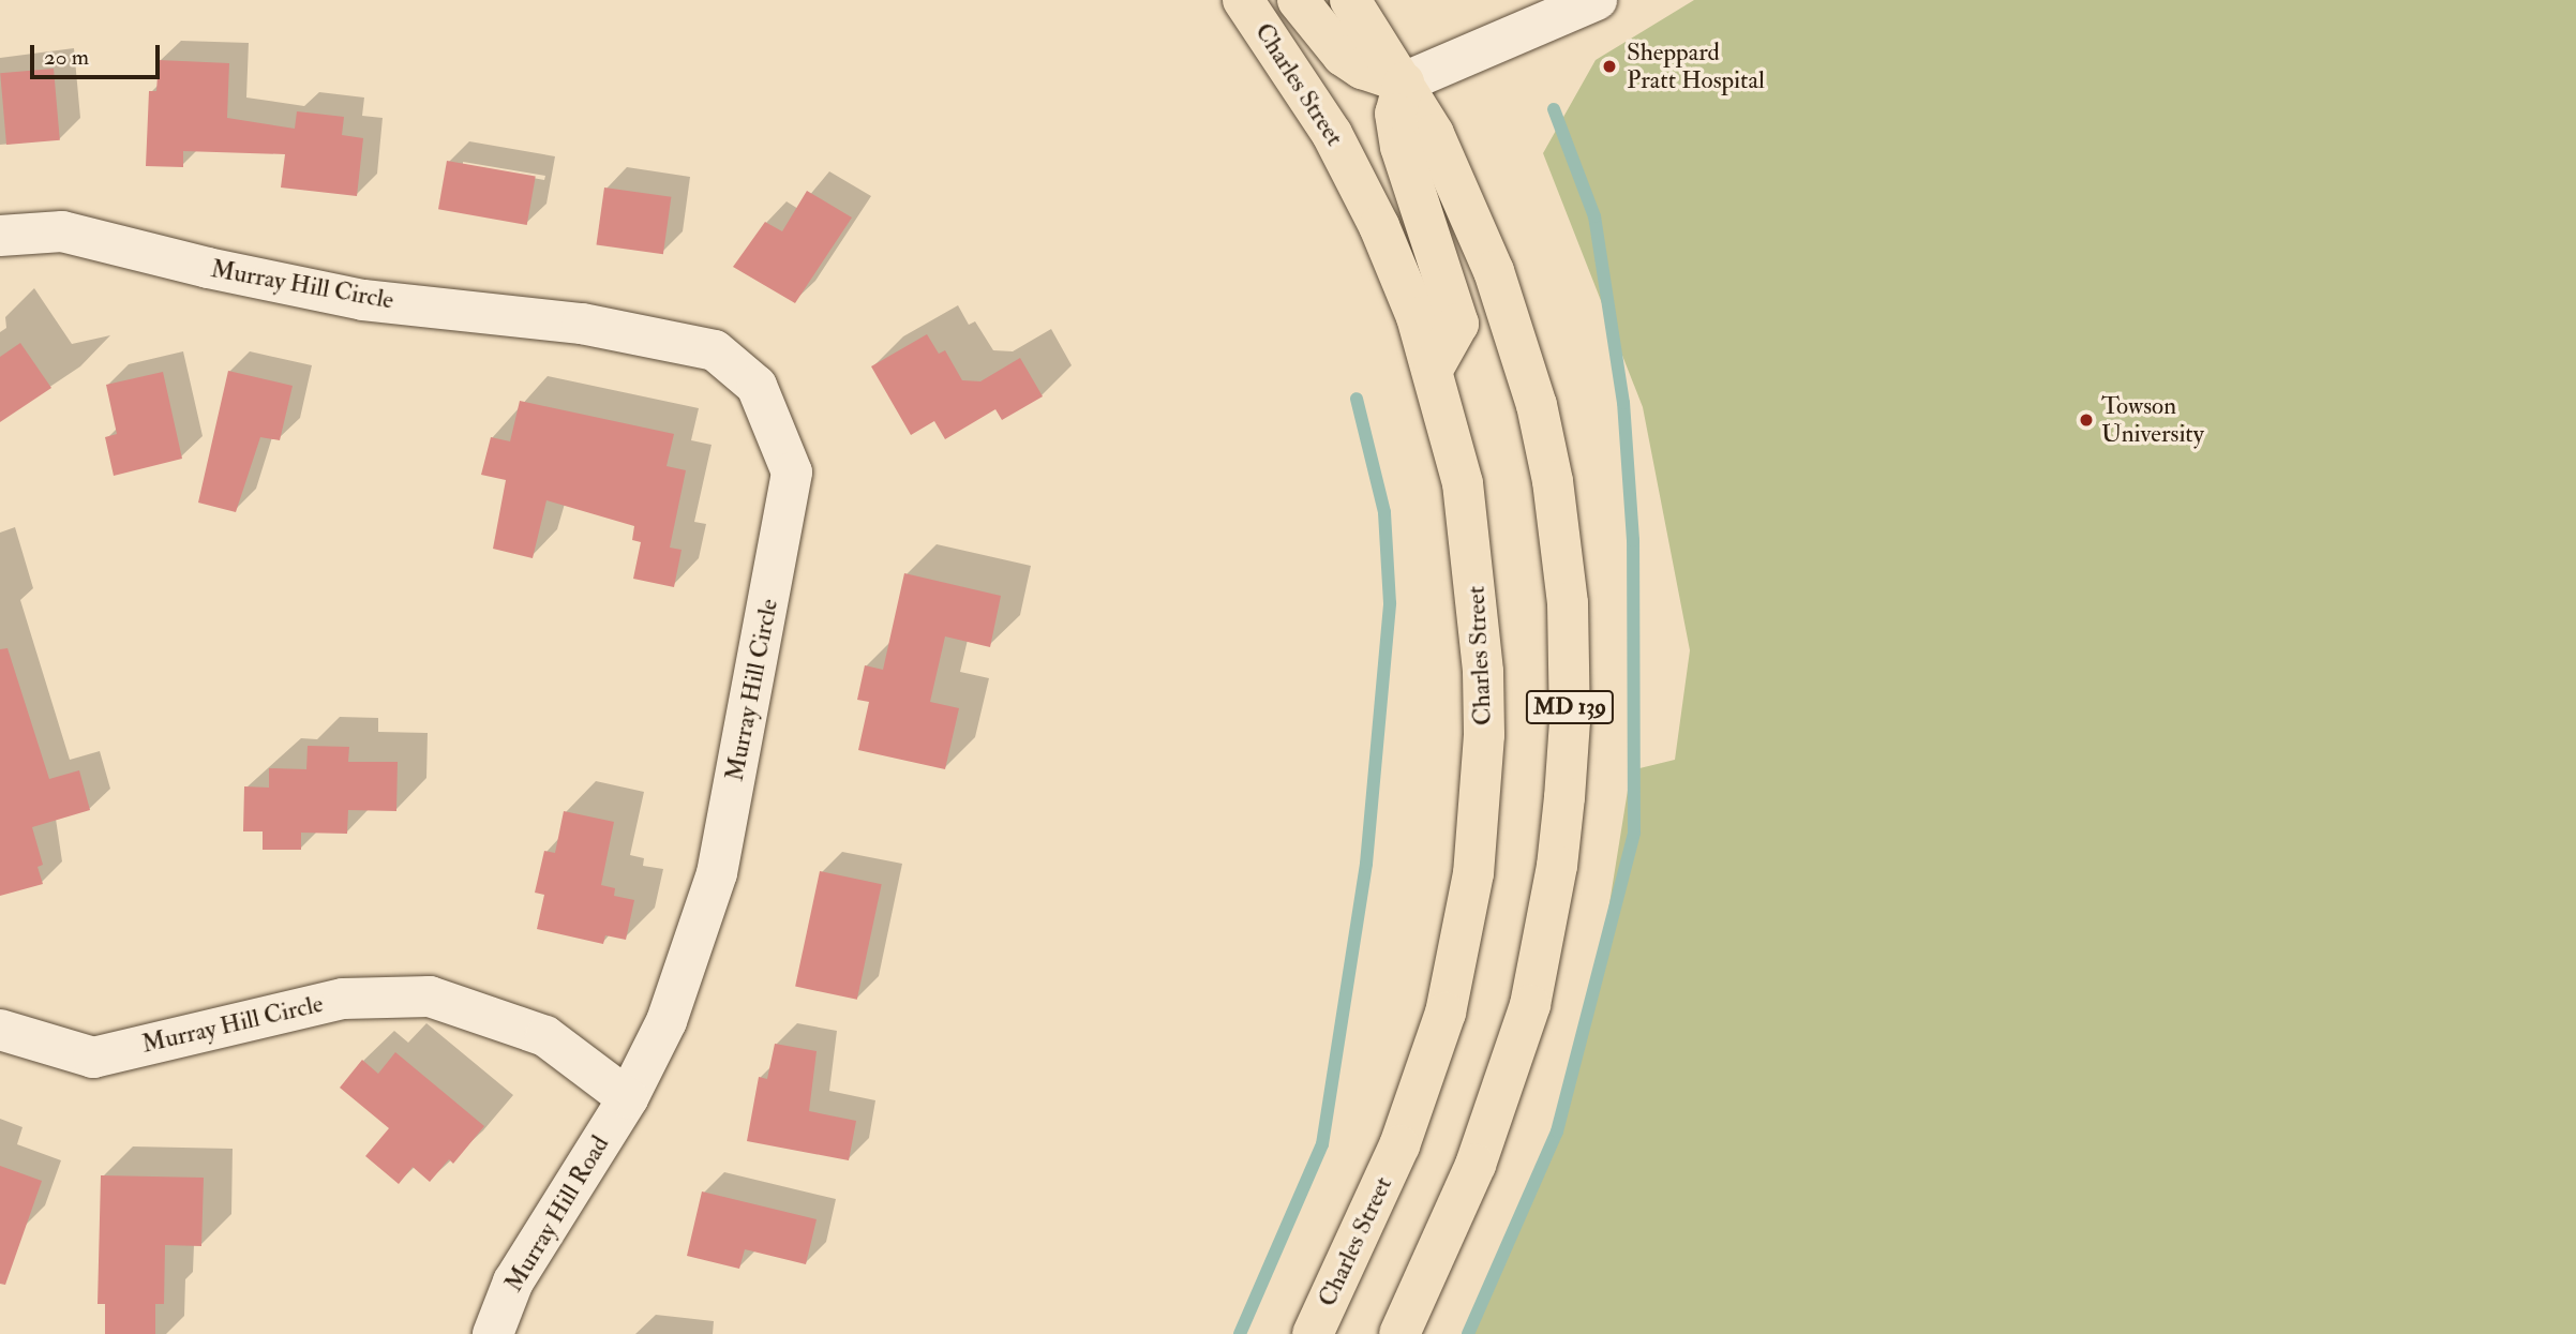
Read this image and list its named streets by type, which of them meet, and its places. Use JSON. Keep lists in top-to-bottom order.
{
  "streets": {
    "main road": ["Charles Street", "MD 139"],
    "street": ["Murray Hill Circle", "Murray Hill Road"]
  },
  "crossings": [
    ["Murray Hill Circle", "Murray Hill Road"]
  ],
  "places": ["Sheppard Pratt Hospital", "Towson University"],
  "scale_bar": "20 m"
}
